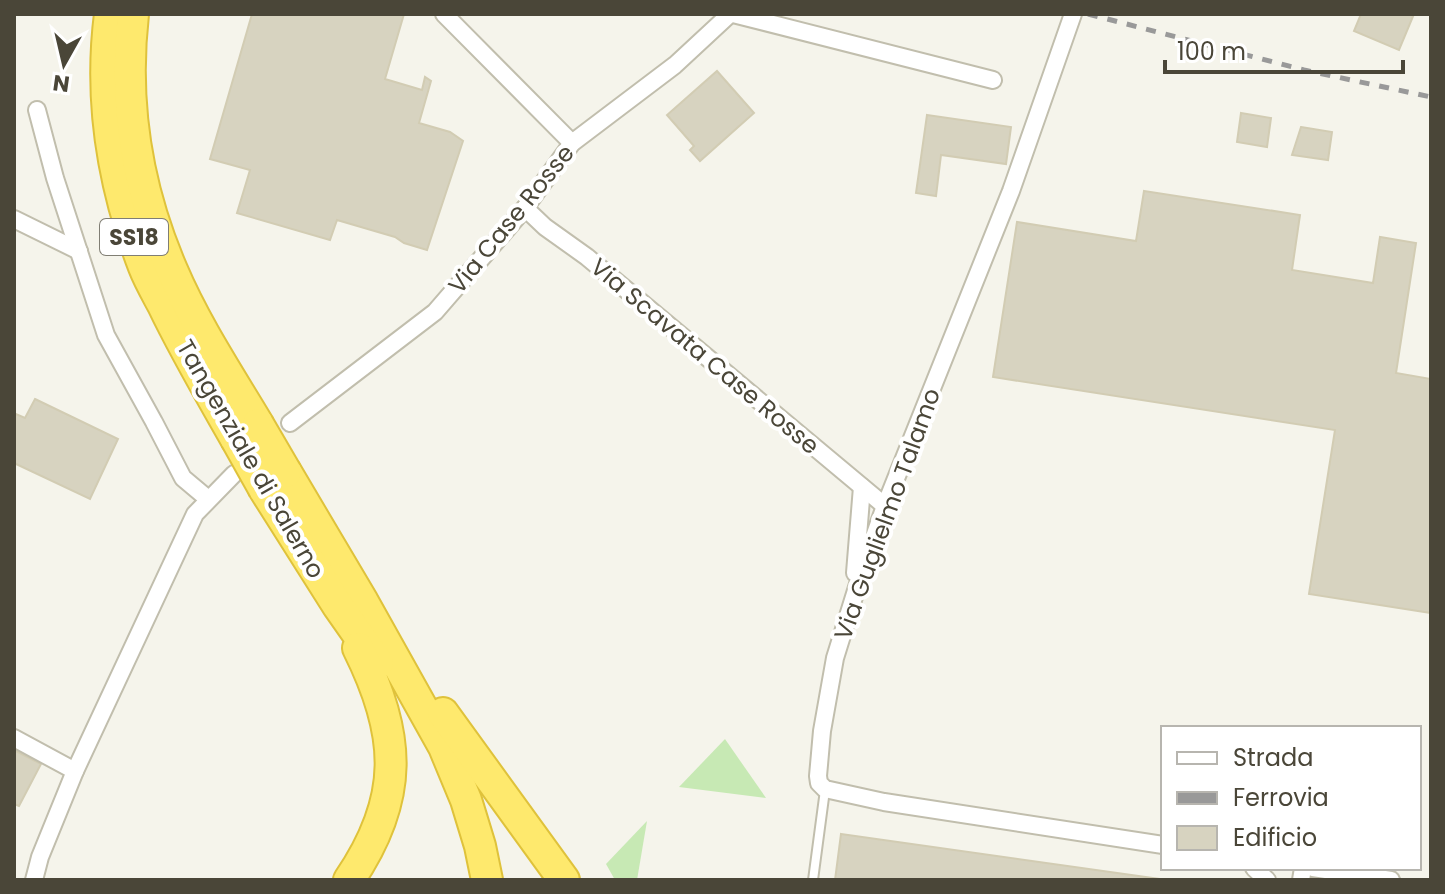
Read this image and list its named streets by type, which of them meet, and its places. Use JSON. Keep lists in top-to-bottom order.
{
  "streets": {
    "highway": ["SS18", "Tangenziale di Salerno"],
    "street": ["Via Case Rosse", "Via Scavata Case Rosse", "Via Guglielmo Talamo"]
  },
  "crossings": [
    ["Via Case Rosse", "Via Scavata Case Rosse"],
    ["SS18", "Tangenziale di Salerno"],
    ["Via Scavata Case Rosse", "Via Guglielmo Talamo"]
  ],
  "legend": ["Strada", "Ferrovia", "Edificio"],
  "scale_bar": "100 m",
  "north": "bottom"
}
